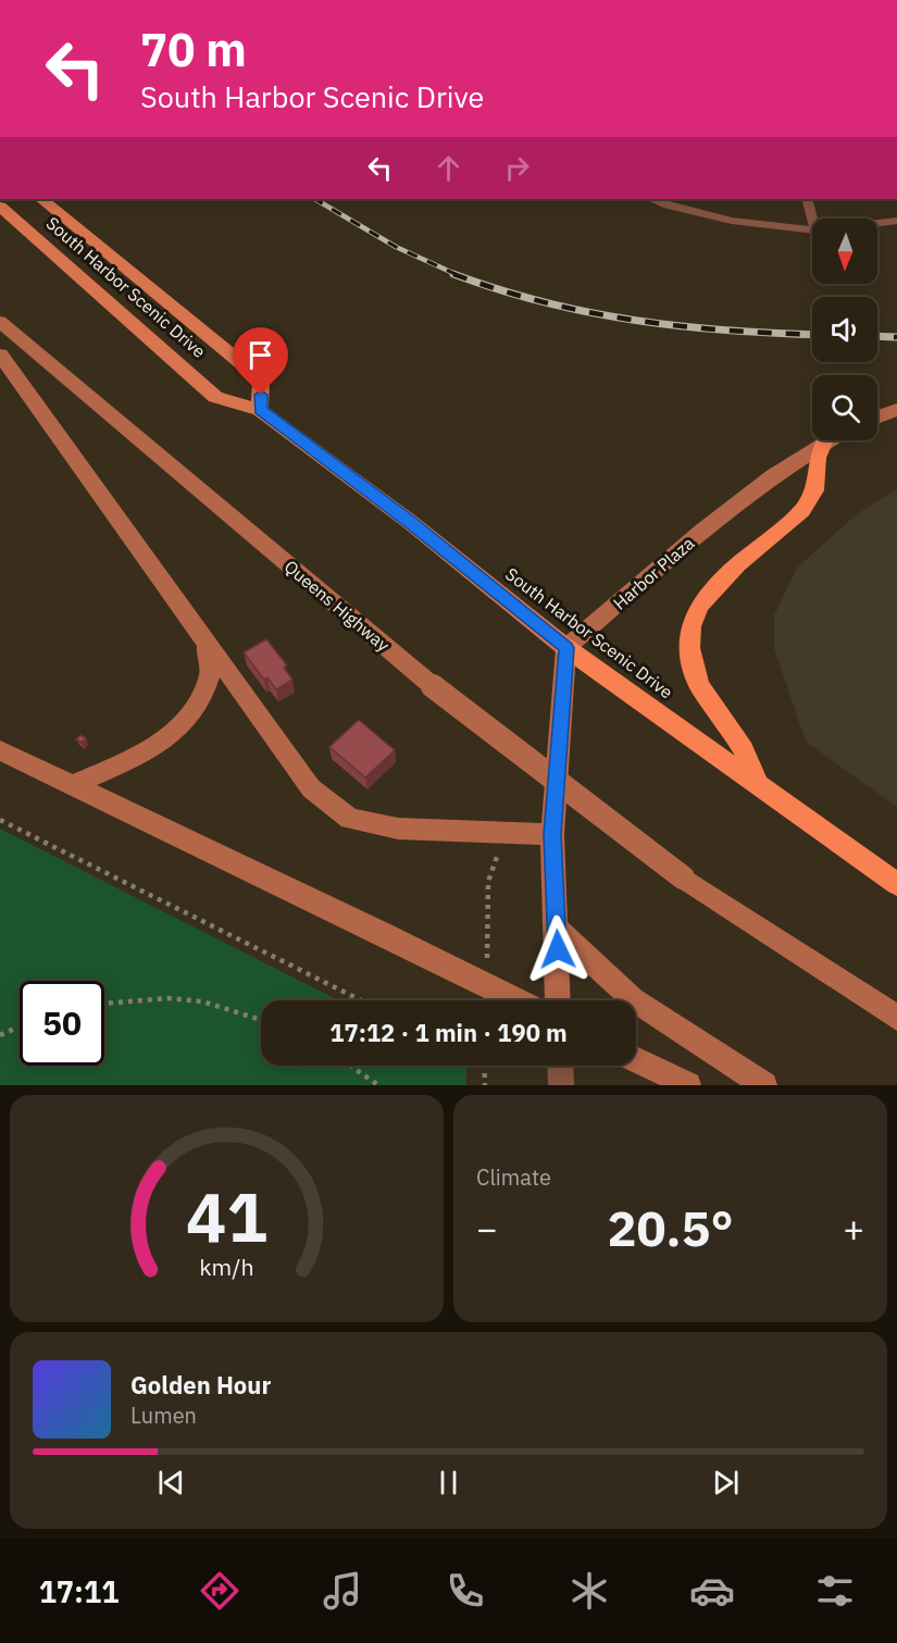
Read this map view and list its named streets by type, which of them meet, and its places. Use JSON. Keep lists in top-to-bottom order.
{
  "streets": {
    "highway": ["South Harbor Scenic Drive"],
    "main road": ["Harbor Plaza", "Queens Highway"]
  },
  "crossings": [
    ["South Harbor Scenic Drive", "Harbor Plaza"]
  ],
  "north": "bottom",
  "page": {
    "turn": ["70 m", "South Harbor Scenic Drive"],
    "limit": "50",
    "trip": "17:12 · 1 min · 190 m",
    "tile": "Climate",
    "heat": ["−", "20.5°", "+"],
    "song": ["Golden Hour", "Lumen"],
    "tabs": "17:11",
    "gauge": ["41", "km/h"]
  }
}
